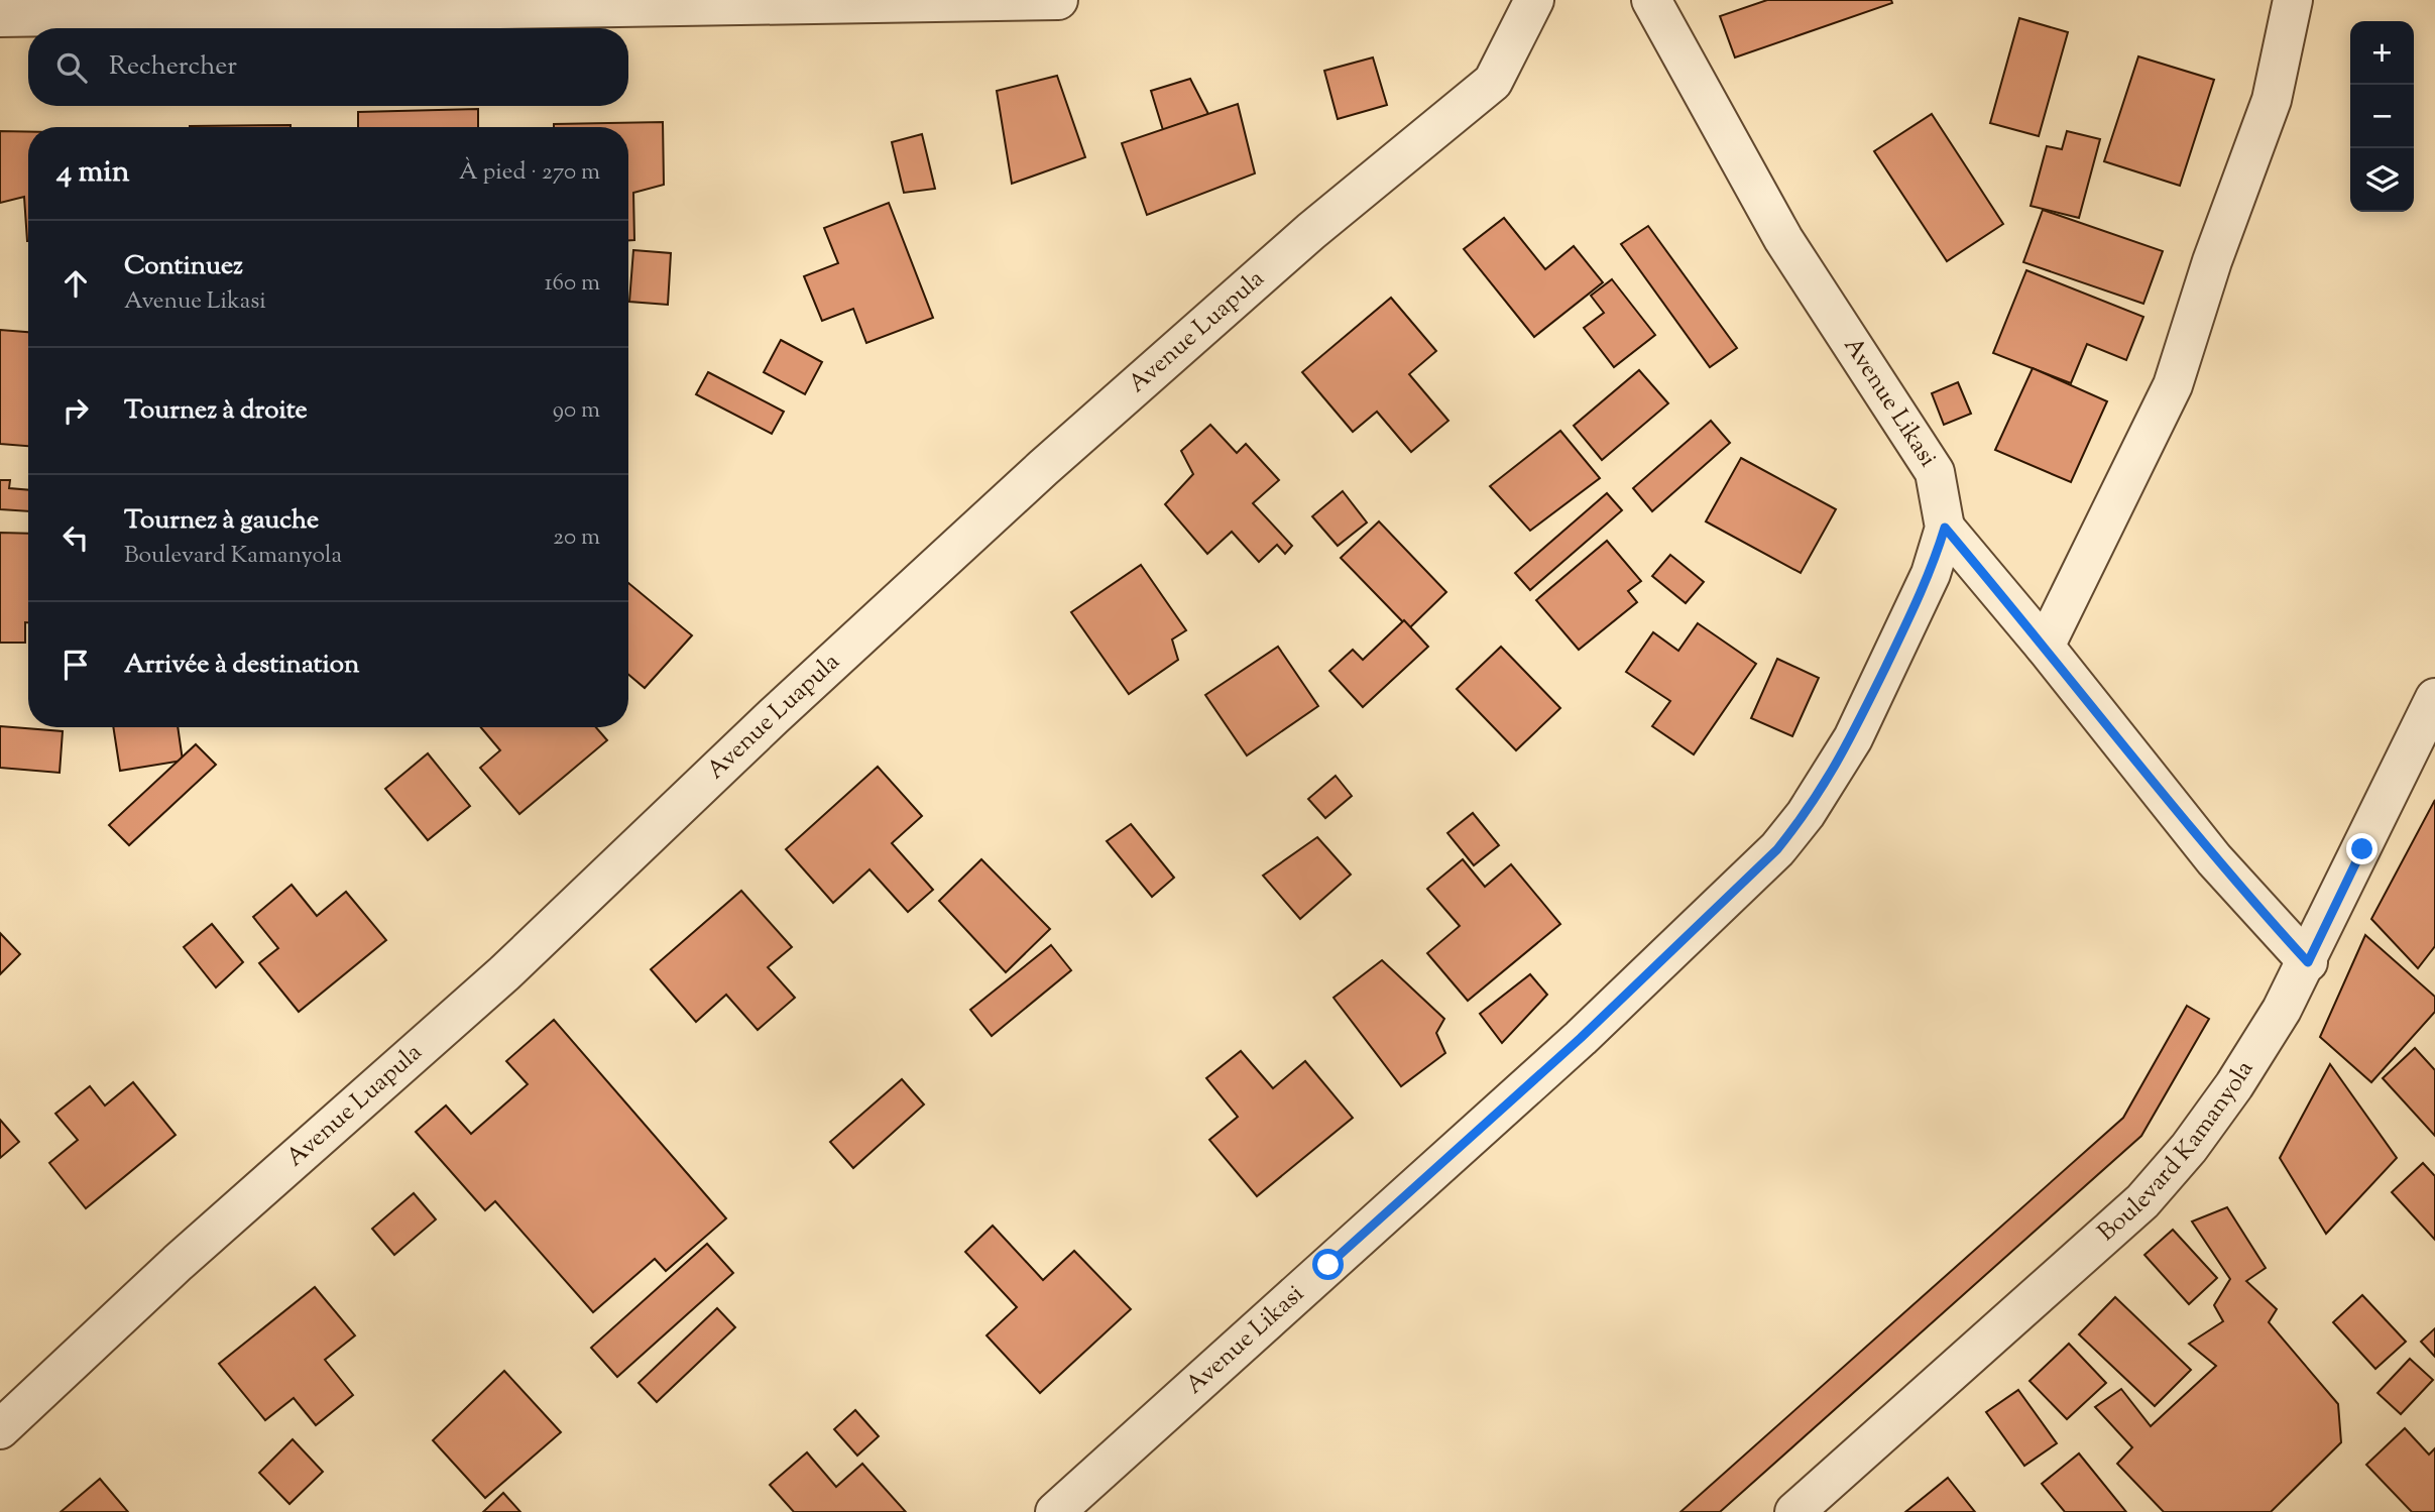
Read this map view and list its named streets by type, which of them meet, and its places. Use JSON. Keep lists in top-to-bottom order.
{
  "streets": {
    "street": ["Avenue Luapula", "Avenue Likasi", "Boulevard Kamanyola"]
  },
  "page": {
    "map_buttons": ["+", "−"],
    "search": "Rechercher",
    "heading": ["4 min", "À pied · 270 m"],
    "list": [
      ["Continuez", "Avenue Likasi", "160 m"],
      ["Tournez à droite", "90 m"],
      ["Tournez à gauche", "Boulevard Kamanyola", "20 m"],
      "Arrivée à destination"
    ]
  }
}
